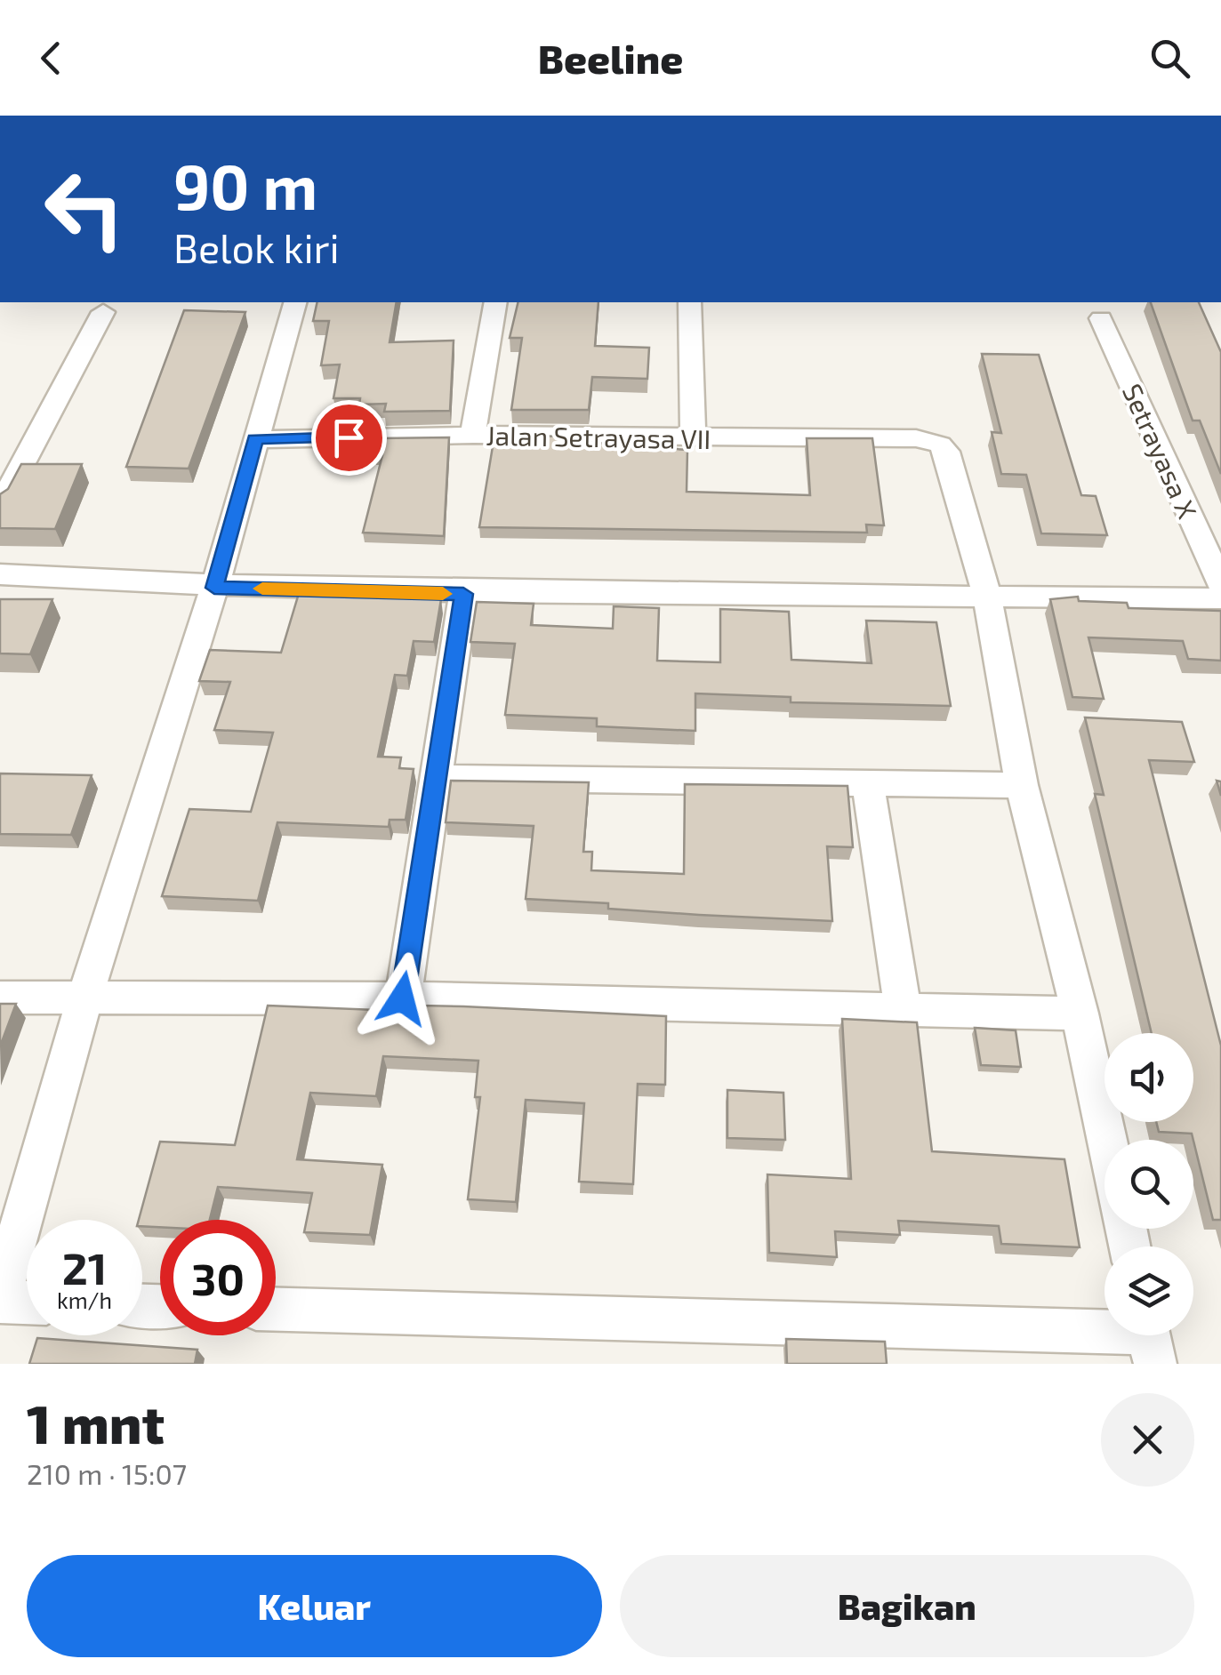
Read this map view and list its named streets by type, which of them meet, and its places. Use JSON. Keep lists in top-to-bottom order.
{
  "streets": {
    "street": ["Jalan Setrayasa VII", "Setrayasa X"]
  },
  "page": {
    "header": "Beeline",
    "turn": ["90 m", "Belok kiri"],
    "speed": "21 km/h",
    "limit": "30",
    "heading": ["1 mnt", "210 m · 15:07"],
    "buttons": ["Keluar", "Bagikan"]
  }
}
